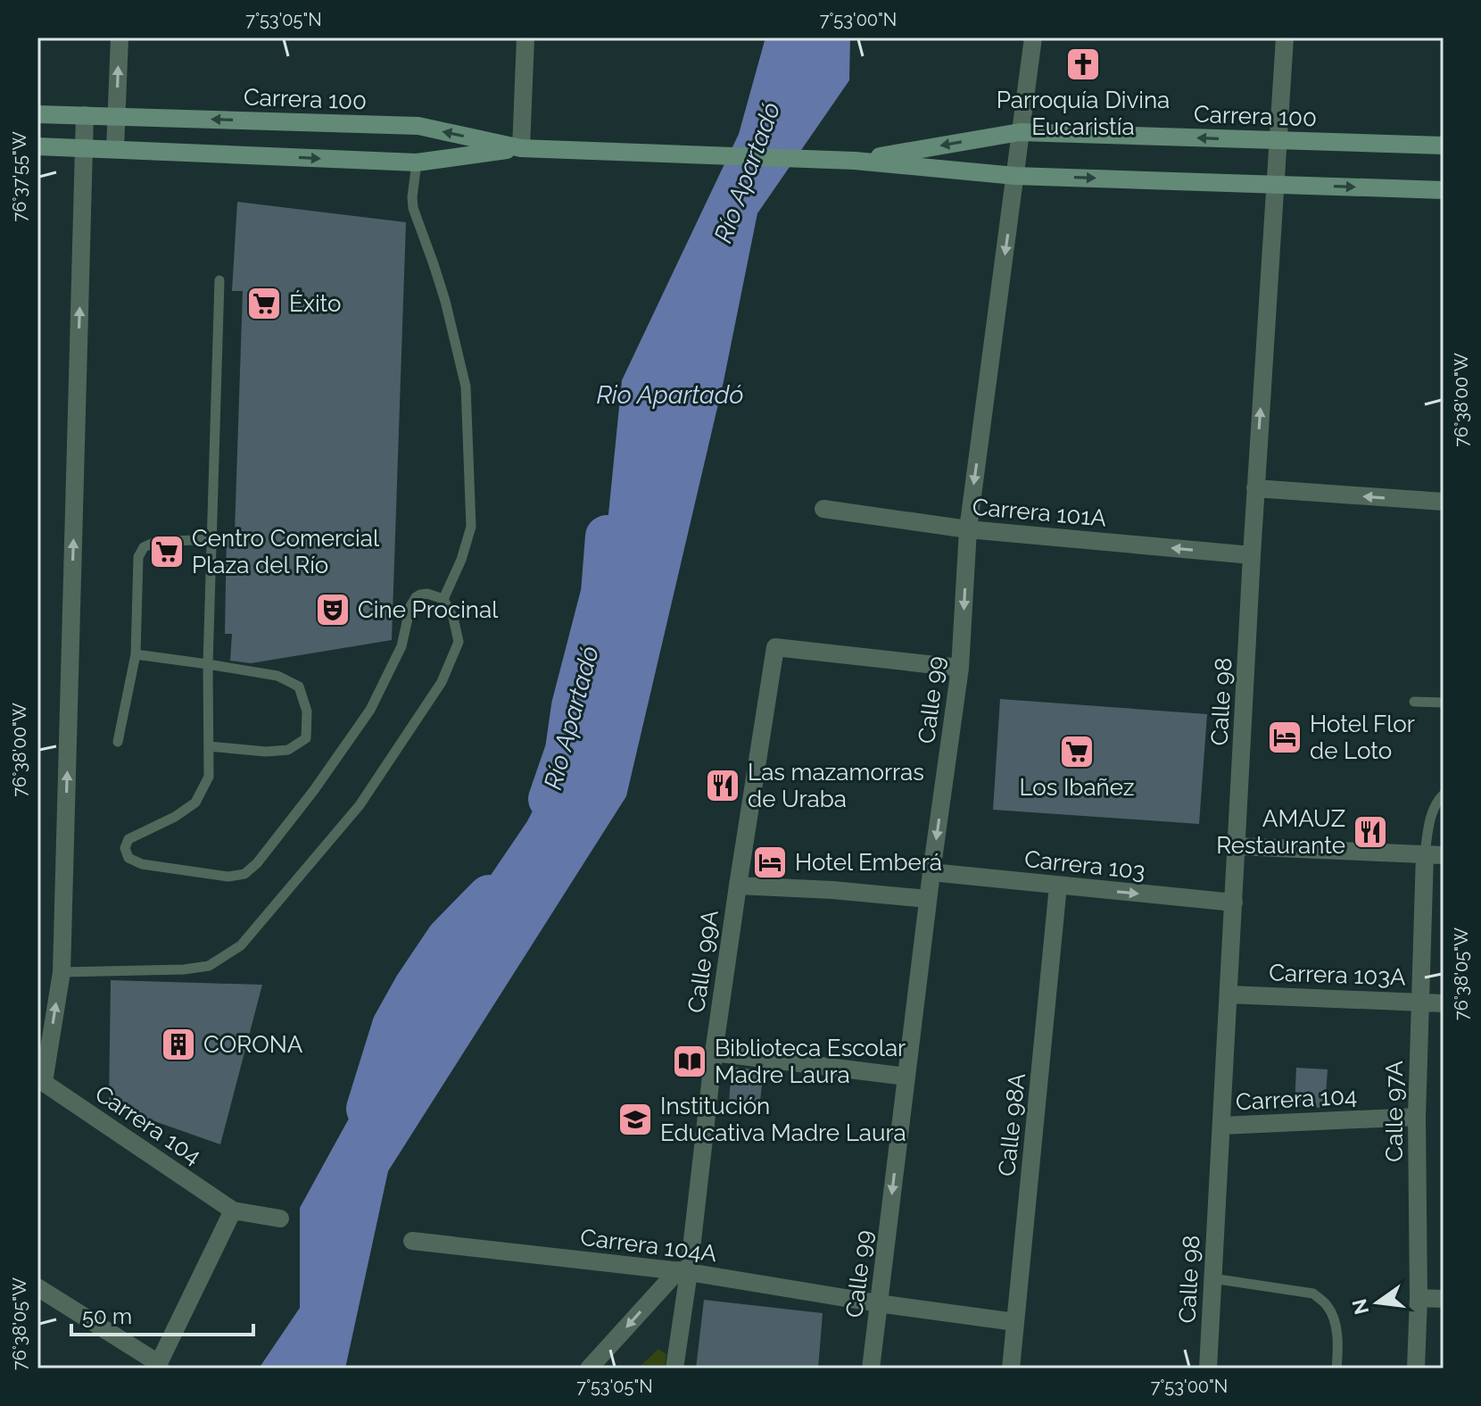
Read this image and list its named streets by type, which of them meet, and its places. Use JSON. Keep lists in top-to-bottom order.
{
  "streets": {
    "main road": ["Carrera 100"],
    "street": [
      "Carrera 101A",
      "Calle 99",
      "Calle 98",
      "Carrera 103",
      "Calle 99A",
      "Carrera 103A",
      "Carrera 104",
      "Calle 97A",
      "Calle 98A",
      "Carrera 104A"
    ]
  },
  "crossings": [
    ["Carrera 100", "Calle 99"],
    ["Carrera 100", "Calle 98"],
    ["Carrera 101A", "Calle 99"],
    ["Carrera 101A", "Calle 98"],
    ["Calle 99", "Carrera 103"],
    ["Calle 99", "Calle 99A"],
    ["Calle 99", "Carrera 104A"],
    ["Calle 98", "Carrera 103"],
    ["Calle 98", "Carrera 103A"],
    ["Calle 98", "Carrera 104"],
    ["Carrera 103", "Calle 98A"],
    ["Calle 99A", "Carrera 104A"],
    ["Carrera 103A", "Calle 97A"],
    ["Carrera 104", "Calle 97A"],
    ["Calle 98A", "Carrera 104A"]
  ],
  "one_way": ["Carrera 101A", "Calle 99", "Carrera 103"],
  "water": ["Río Apartadó", "Rio Apartadó"],
  "places": {
    "church": ["Parroquía Divina Eucaristía"],
    "supermarket": ["Éxito", "Centro Comercial Plaza del Río", "Los Ibañez"],
    "theatre": ["Cine Procinal"],
    "hotel": ["Hotel Flor de Loto", "Hotel Emberá"],
    "restaurant": ["Las mazamorras de Uraba", "AMAUZ Restaurante"],
    "building": ["CORONA"],
    "library": ["Biblioteca Escolar Madre Laura"],
    "school or university": ["Institución Educativa Madre Laura"]
  },
  "scale_bar": "50 m",
  "north": "left",
  "coordinates": [
    "7°53'05\"N",
    "7°53'00\"N",
    "76°37'55\"W",
    "76°38'00\"W",
    "76°38'05\"W"
  ]
}
